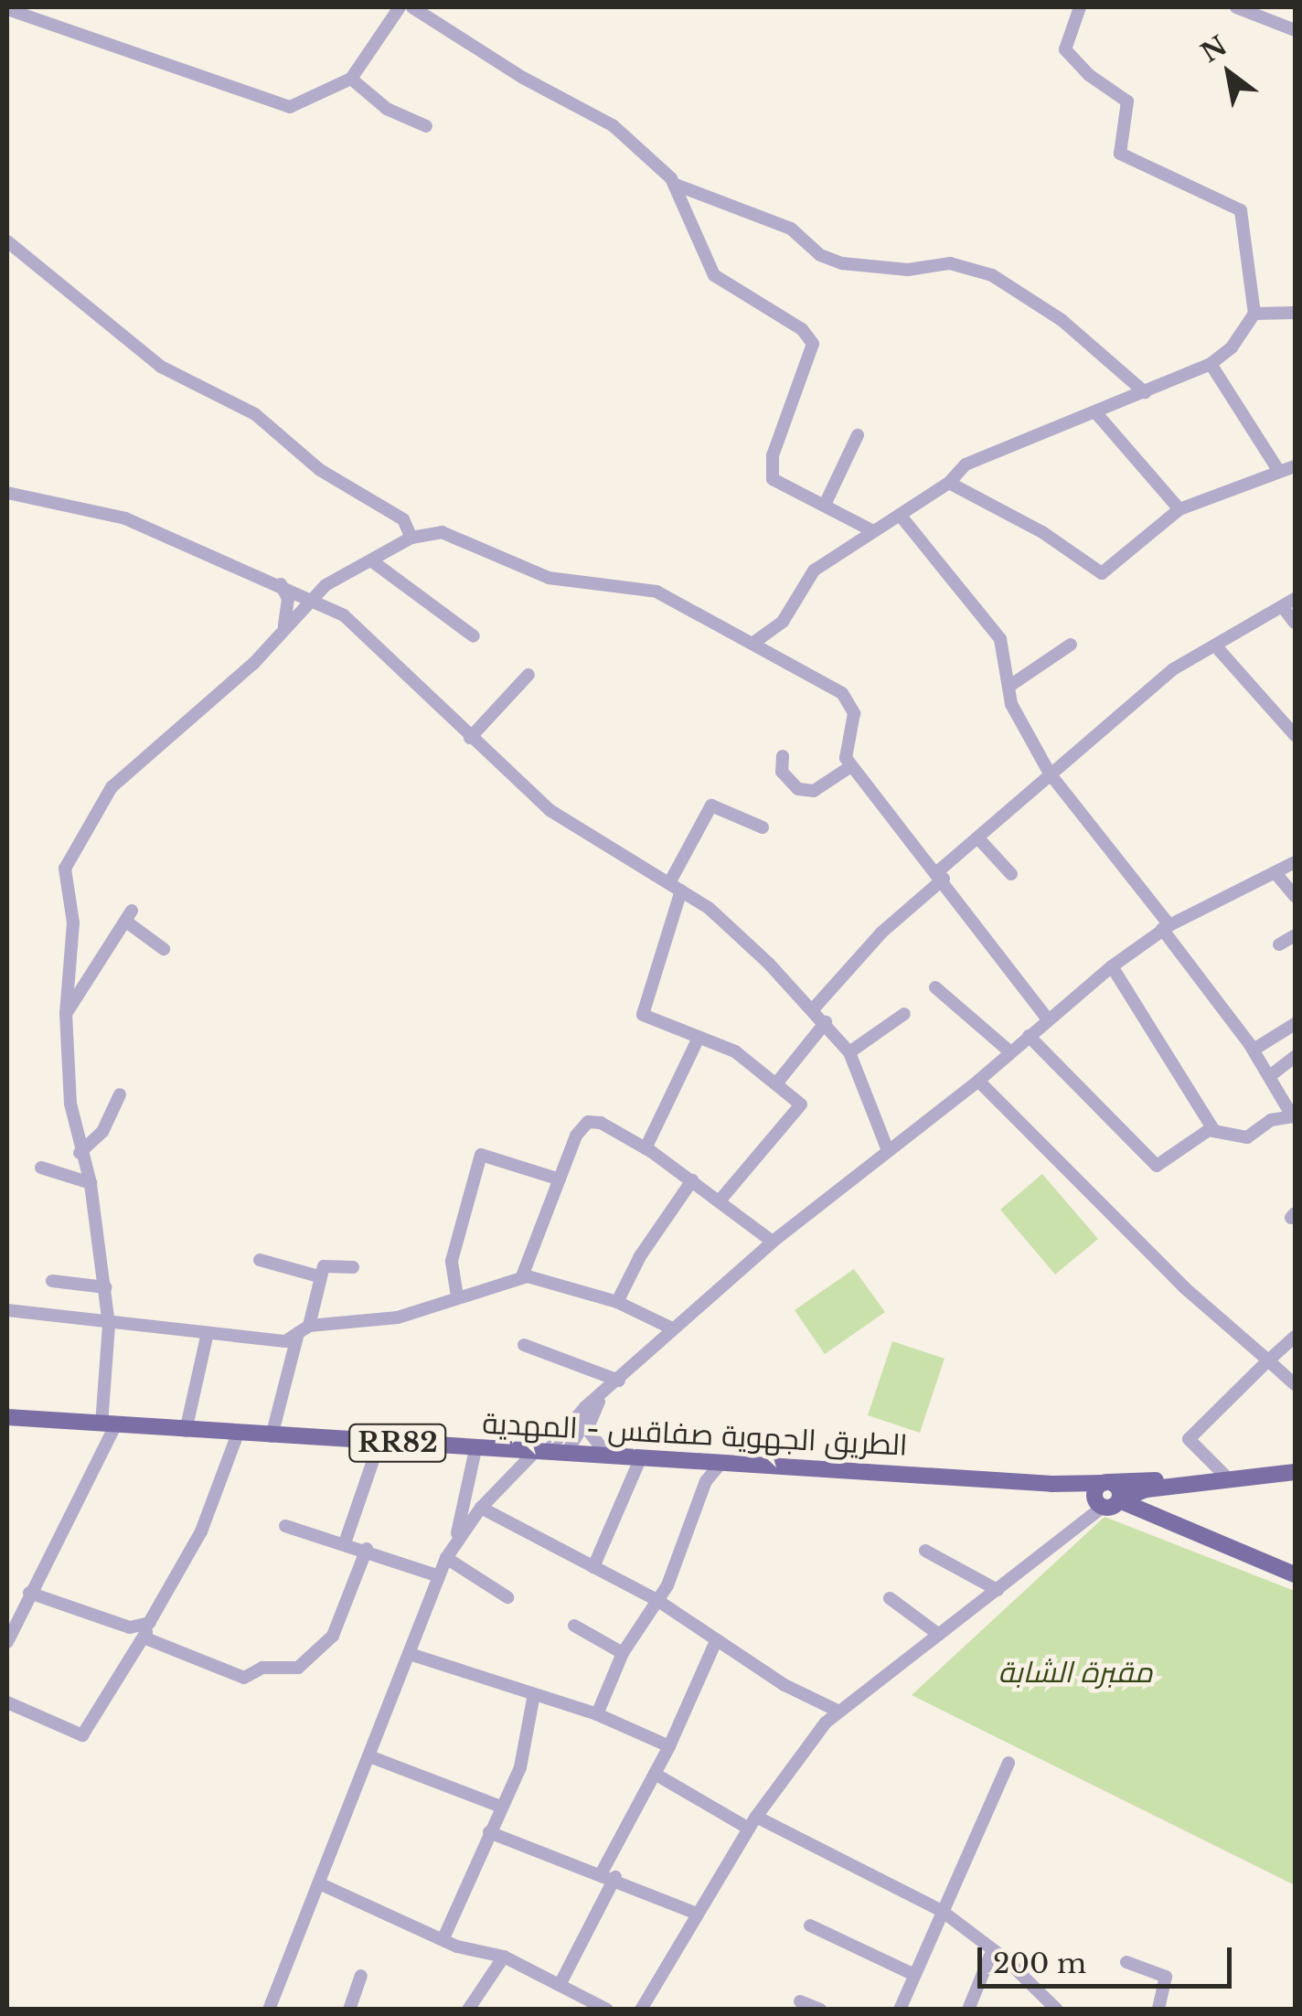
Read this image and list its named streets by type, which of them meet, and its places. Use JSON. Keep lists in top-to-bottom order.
{
  "streets": {
    "main road": ["الطريق الجهوية صفاقس - المهدية", "RR82"]
  },
  "parks": ["مقبرة الشابة"],
  "scale_bar": "200 m",
  "north": "top left"
}
